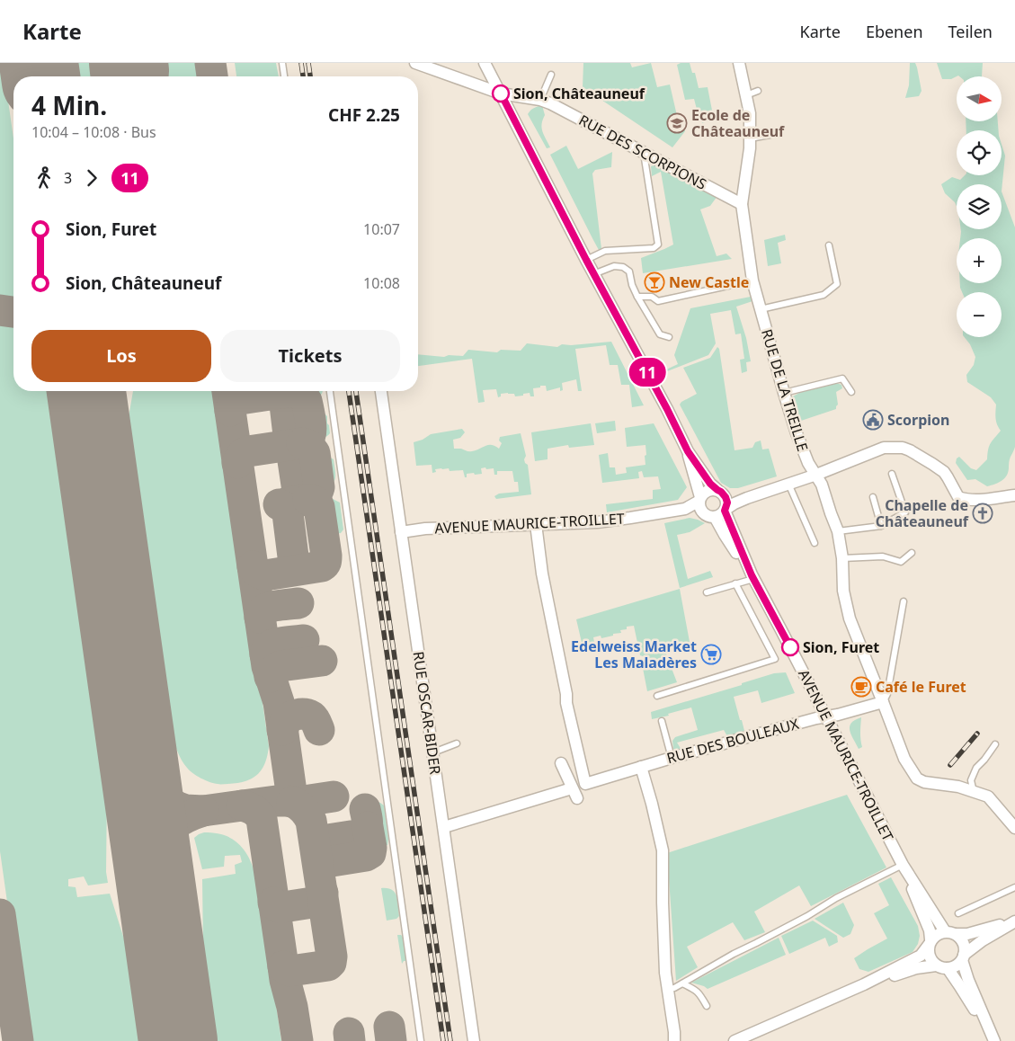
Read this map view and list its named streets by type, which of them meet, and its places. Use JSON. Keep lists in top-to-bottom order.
{
  "streets": {
    "street": [
      "RUE DES SCORPIONS",
      "RUE DE LA TREILLE",
      "AVENUE MAURICE-TROILLET",
      "RUE OSCAR-BIDER",
      "RUE DES BOULEAUX"
    ]
  },
  "crossings": [
    ["RUE DES SCORPIONS", "RUE DE LA TREILLE"],
    ["AVENUE MAURICE-TROILLET", "RUE OSCAR-BIDER"],
    ["AVENUE MAURICE-TROILLET", "RUE DES BOULEAUX"]
  ],
  "places": {
    "other": ["Sion, Châteauneuf", "Sion, Furet"],
    "school or university": ["Ecole de Châteauneuf"],
    "bar": ["New Castle"],
    "public building": ["Scorpion"],
    "church": ["Chapelle de Châteauneuf"],
    "supermarket": ["Edelweiss Market Les Maladères"],
    "cafe": ["Café le Furet"]
  },
  "lines": ["bus line 11"],
  "north": "right",
  "page": {
    "header": "Karte",
    "nav": ["Karte", "Ebenen", "Teilen"],
    "on_map": "11",
    "map_buttons": ["+", "−"],
    "heading": ["4 Min.", "10:04 – 10:08 · Bus", "CHF 2.25"],
    "legs": ["3", "11"],
    "list": [
      {
        "name": "Sion, Furet",
        "value": "10:07"
      },
      {
        "name": "Sion, Châteauneuf",
        "value": "10:08"
      }
    ],
    "buttons": ["Los", "Tickets"]
  }
}
